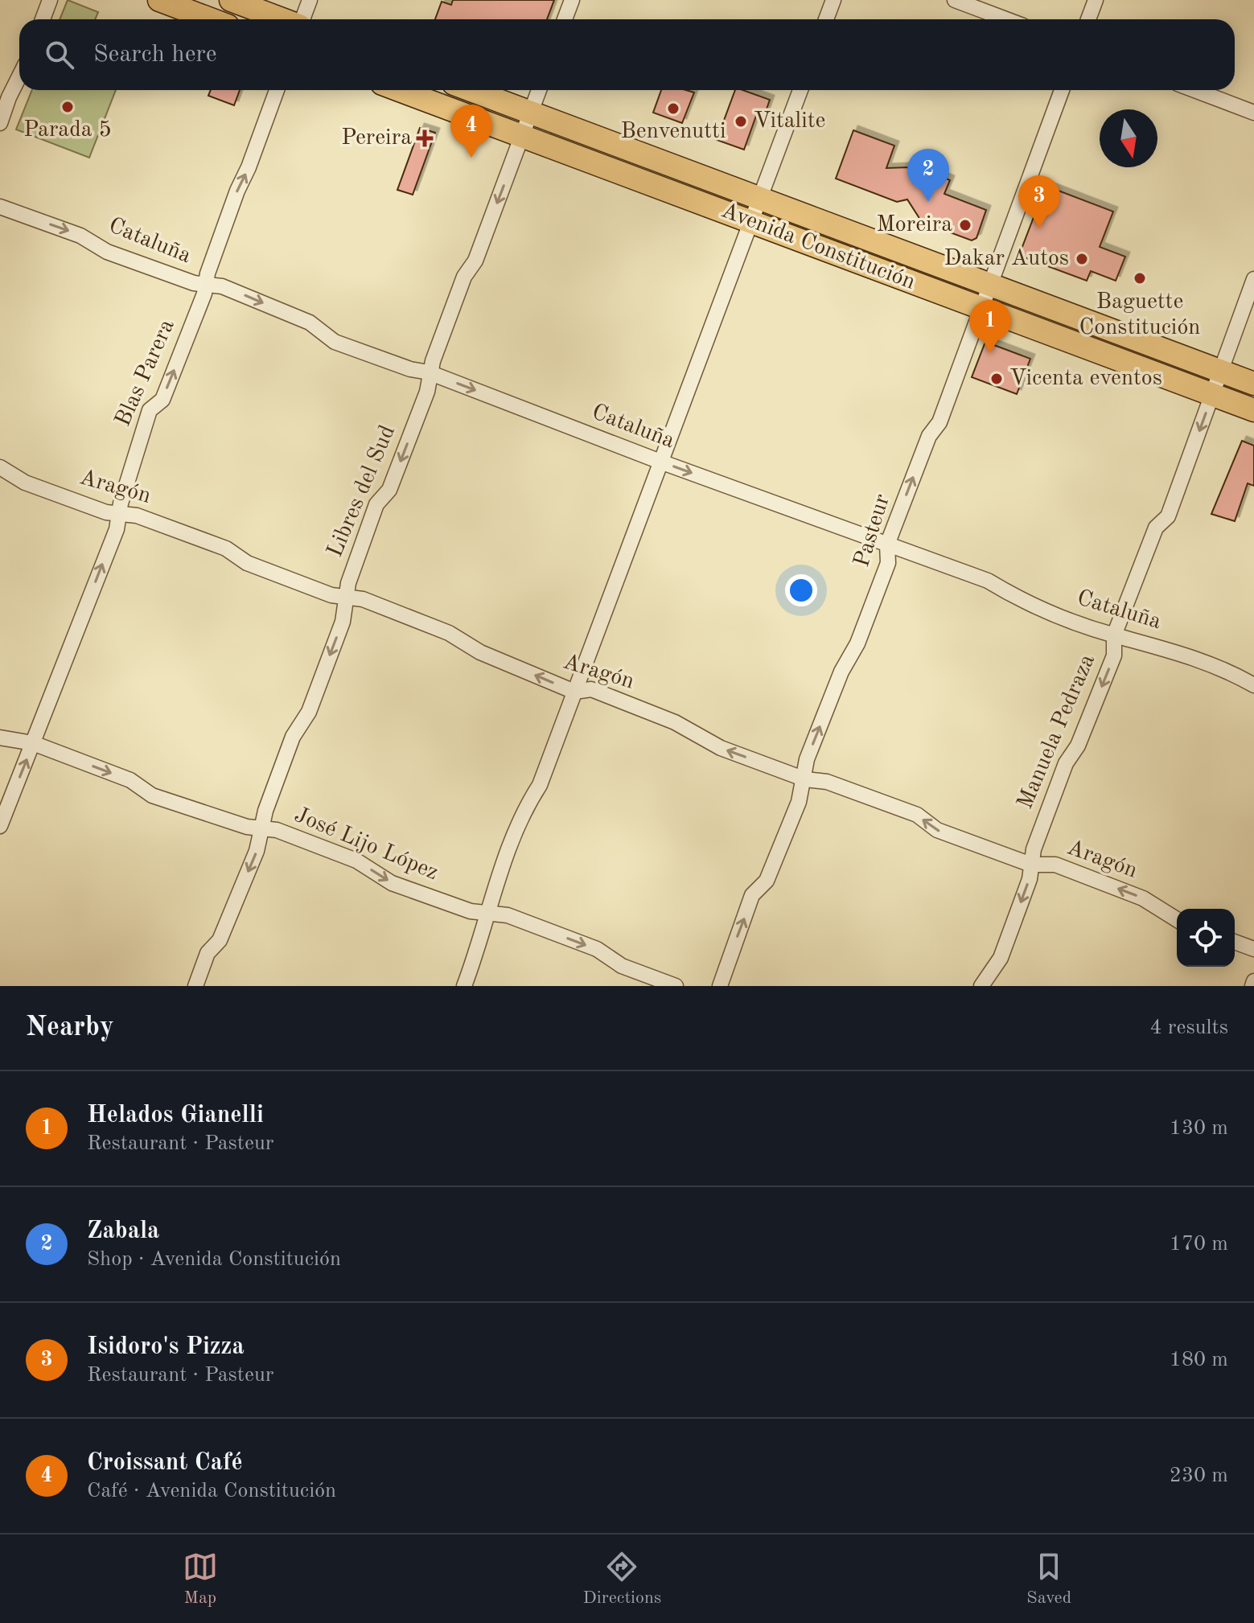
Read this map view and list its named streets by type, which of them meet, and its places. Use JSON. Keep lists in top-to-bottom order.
{
  "streets": {
    "main road": ["Avenida Constitución"],
    "street": [
      "Cataluña",
      "Blas Parera",
      "Aragón",
      "Libres del Sud",
      "Pasteur",
      "Manuela Pedraza",
      "José Lijo López"
    ]
  },
  "crossings": [
    ["Cataluña", "Blas Parera"],
    ["Cataluña", "Libres del Sud"],
    ["Cataluña", "Pasteur"],
    ["Cataluña", "Manuela Pedraza"],
    ["Avenida Constitución", "Libres del Sud"],
    ["Avenida Constitución", "Pasteur"],
    ["Avenida Constitución", "Manuela Pedraza"],
    ["Blas Parera", "Aragón"],
    ["Blas Parera", "José Lijo López"],
    ["Aragón", "Libres del Sud"],
    ["Aragón", "Pasteur"],
    ["Aragón", "Manuela Pedraza"],
    ["Libres del Sud", "José Lijo López"]
  ],
  "one_way": [
    "Cataluña",
    "Blas Parera",
    "Aragón",
    "Libres del Sud",
    "Pasteur",
    "Manuela Pedraza",
    "José Lijo López"
  ],
  "places": {
    "other": [
      "Parada 5",
      "Benvenutti",
      "Vitalite",
      "Moreira",
      "Dakar Autos",
      "Baguette Constitución",
      "Vicenta eventos"
    ],
    "health": ["Pereira"]
  },
  "north": "bottom",
  "page": {
    "search": "Search here",
    "pins": [
      "4",
      "2",
      "3",
      "1"
    ],
    "heading": ["Nearby", "4 results"],
    "list": [
      {
        "mark": "1",
        "name": "Helados Gianelli",
        "note": "Restaurant · Pasteur",
        "value": "130 m"
      },
      {
        "mark": "2",
        "name": "Zabala",
        "note": "Shop · Avenida Constitución",
        "value": "170 m"
      },
      {
        "mark": "3",
        "name": "Isidoro's Pizza",
        "note": "Restaurant · Pasteur",
        "value": "180 m"
      },
      {
        "mark": "4",
        "name": "Croissant Café",
        "note": "Café · Avenida Constitución",
        "value": "230 m"
      }
    ],
    "nav": ["Map", "Directions", "Saved"]
  }
}
